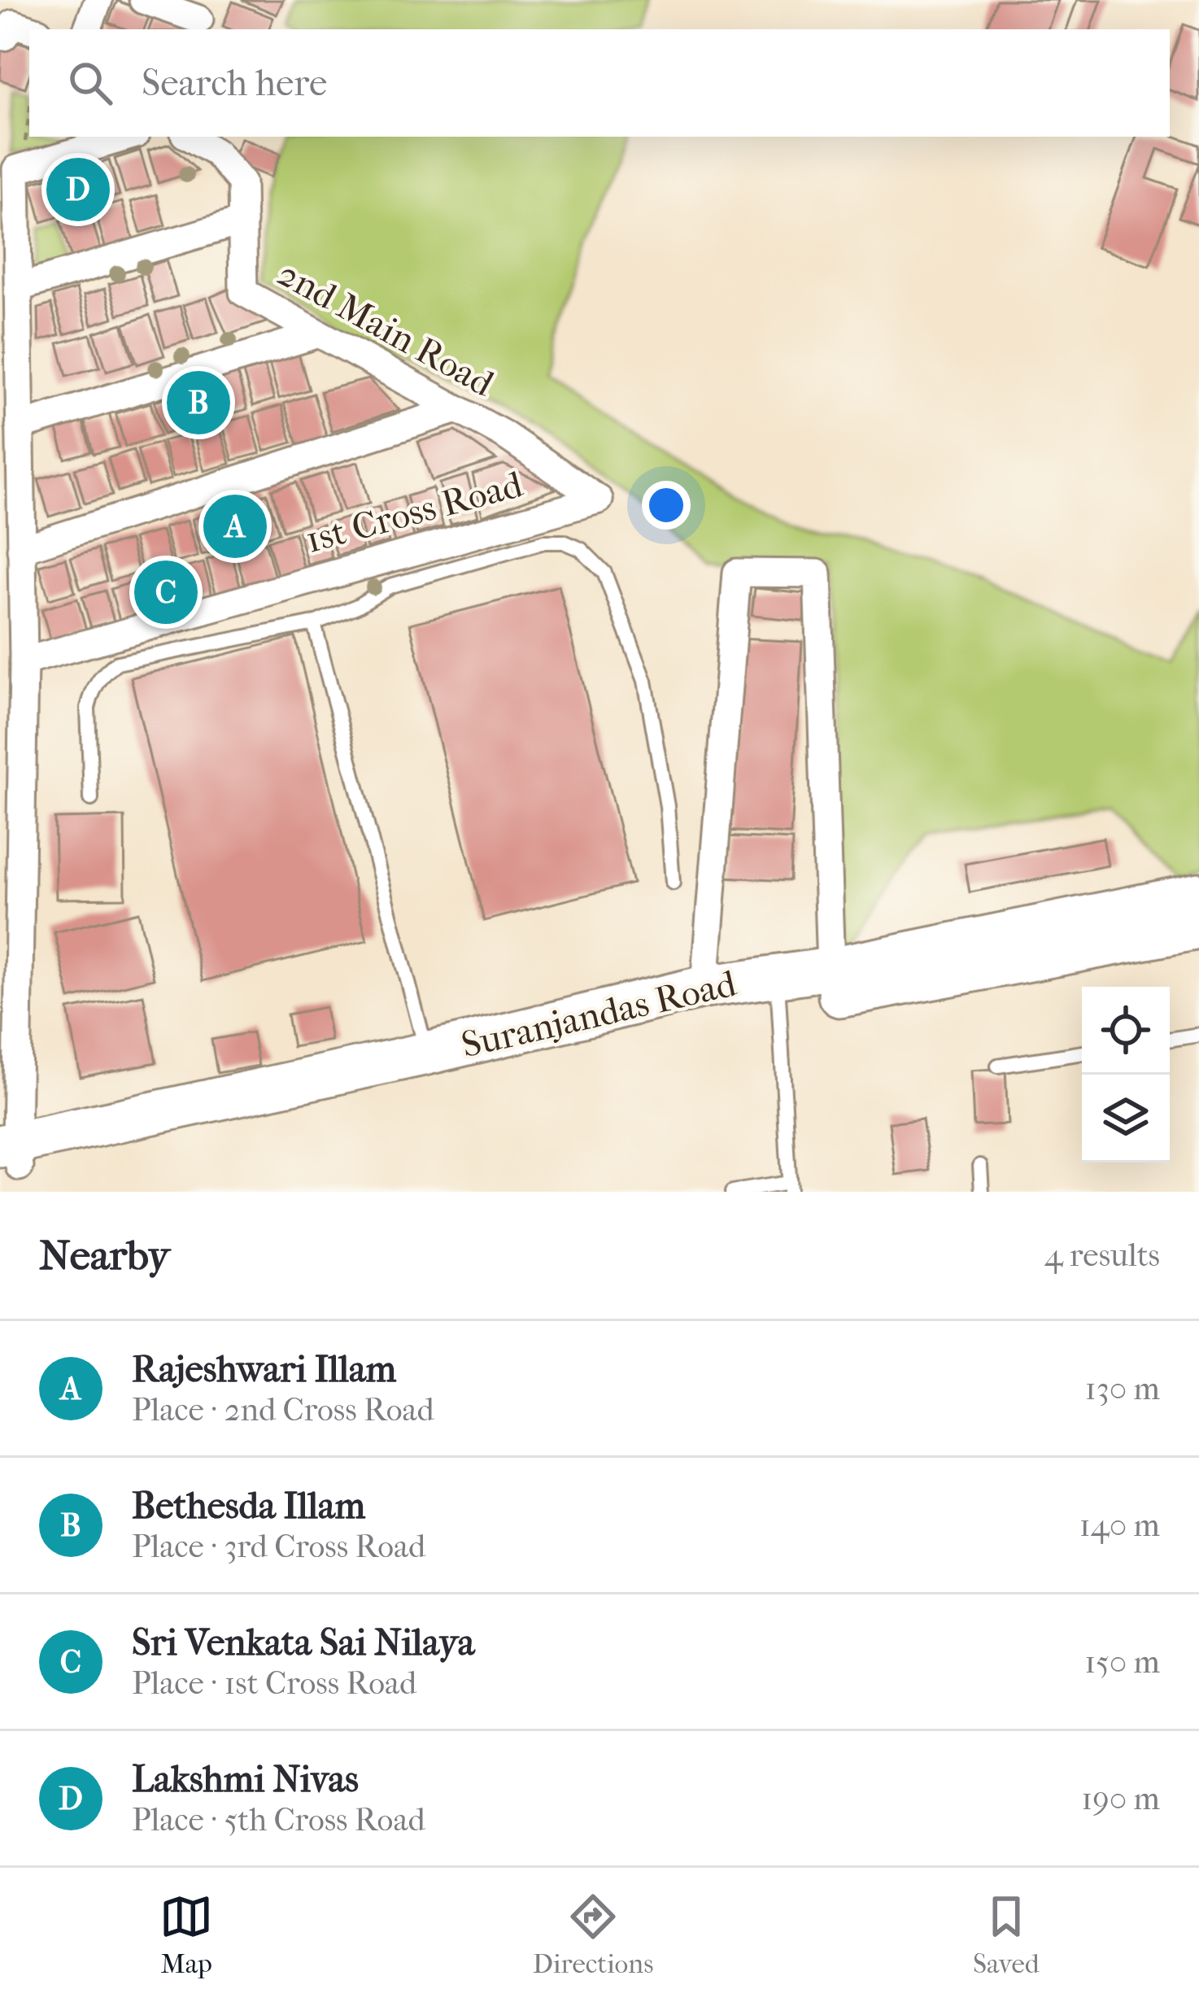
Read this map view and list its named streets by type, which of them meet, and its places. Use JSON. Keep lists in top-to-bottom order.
{
  "streets": {
    "main road": ["Suranjandas Road"],
    "street": ["2nd Main Road", "1st Cross Road"]
  },
  "crossings": [
    ["2nd Main Road", "1st Cross Road"]
  ],
  "page": {
    "search": "Search here",
    "pins": [
      "D",
      "B",
      "A",
      "C"
    ],
    "heading": ["Nearby", "4 results"],
    "list": [
      {
        "mark": "A",
        "name": "Rajeshwari Illam",
        "note": "Place · 2nd Cross Road",
        "value": "130 m"
      },
      {
        "mark": "B",
        "name": "Bethesda Illam",
        "note": "Place · 3rd Cross Road",
        "value": "140 m"
      },
      {
        "mark": "C",
        "name": "Sri Venkata Sai Nilaya",
        "note": "Place · 1st Cross Road",
        "value": "150 m"
      },
      {
        "mark": "D",
        "name": "Lakshmi Nivas",
        "note": "Place · 5th Cross Road",
        "value": "190 m"
      }
    ],
    "nav": ["Map", "Directions", "Saved"]
  }
}
